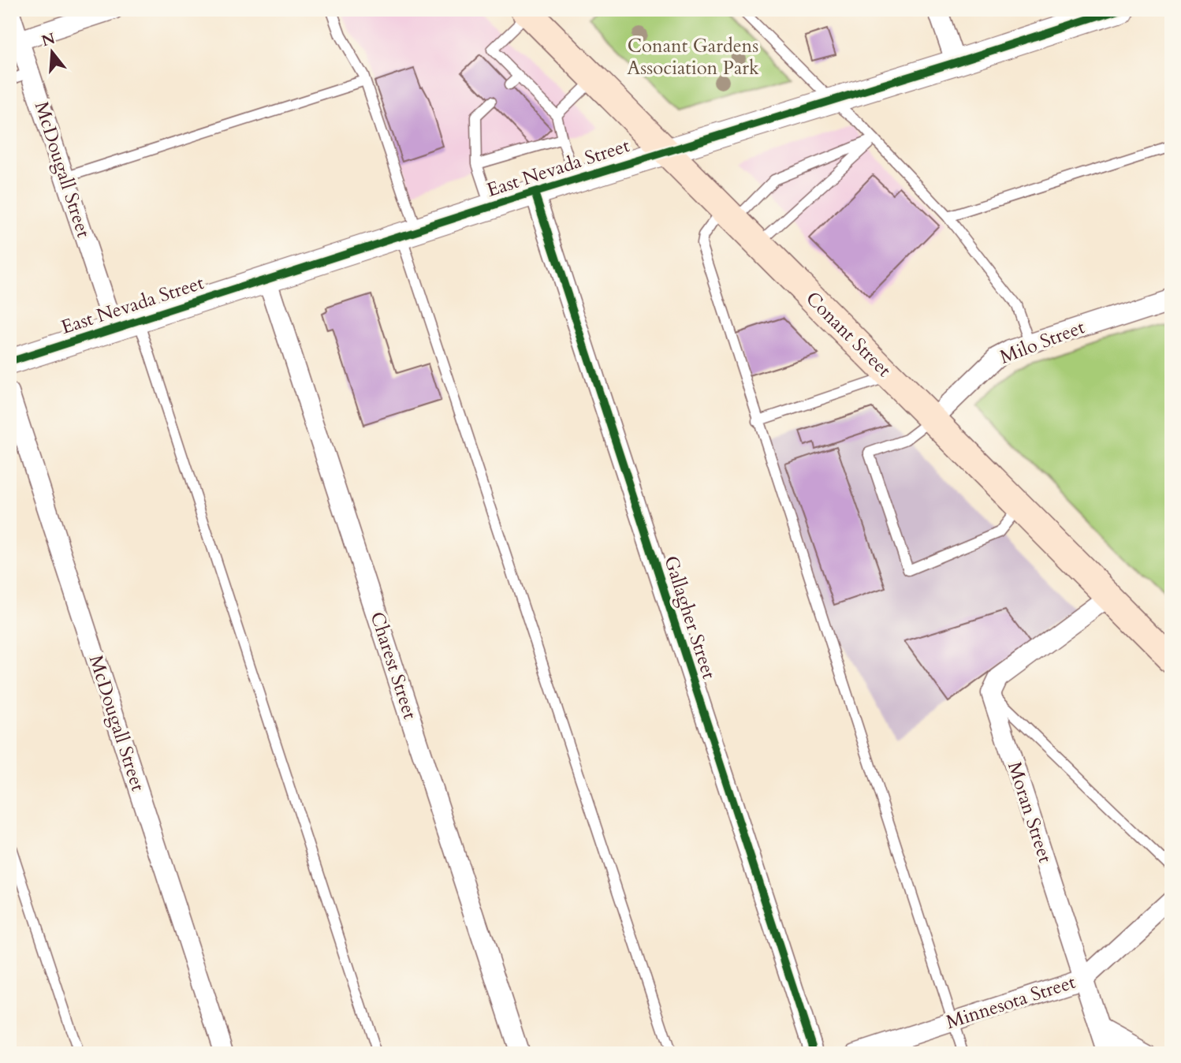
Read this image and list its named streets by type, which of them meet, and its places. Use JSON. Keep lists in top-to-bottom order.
{
  "streets": {
    "main road": ["Conant Street"],
    "street": [
      "East Nevada Street",
      "McDougall Street",
      "Milo Street",
      "Gallagher Street",
      "Charest Street",
      "Moran Street",
      "Minnesota Street"
    ]
  },
  "crossings": [
    ["East Nevada Street", "McDougall Street"],
    ["East Nevada Street", "Conant Street"],
    ["East Nevada Street", "Gallagher Street"],
    ["East Nevada Street", "Charest Street"],
    ["Conant Street", "Milo Street"],
    ["Moran Street", "Minnesota Street"]
  ],
  "parks": ["Conant Gardens Association Park"],
  "north": "top"
}
